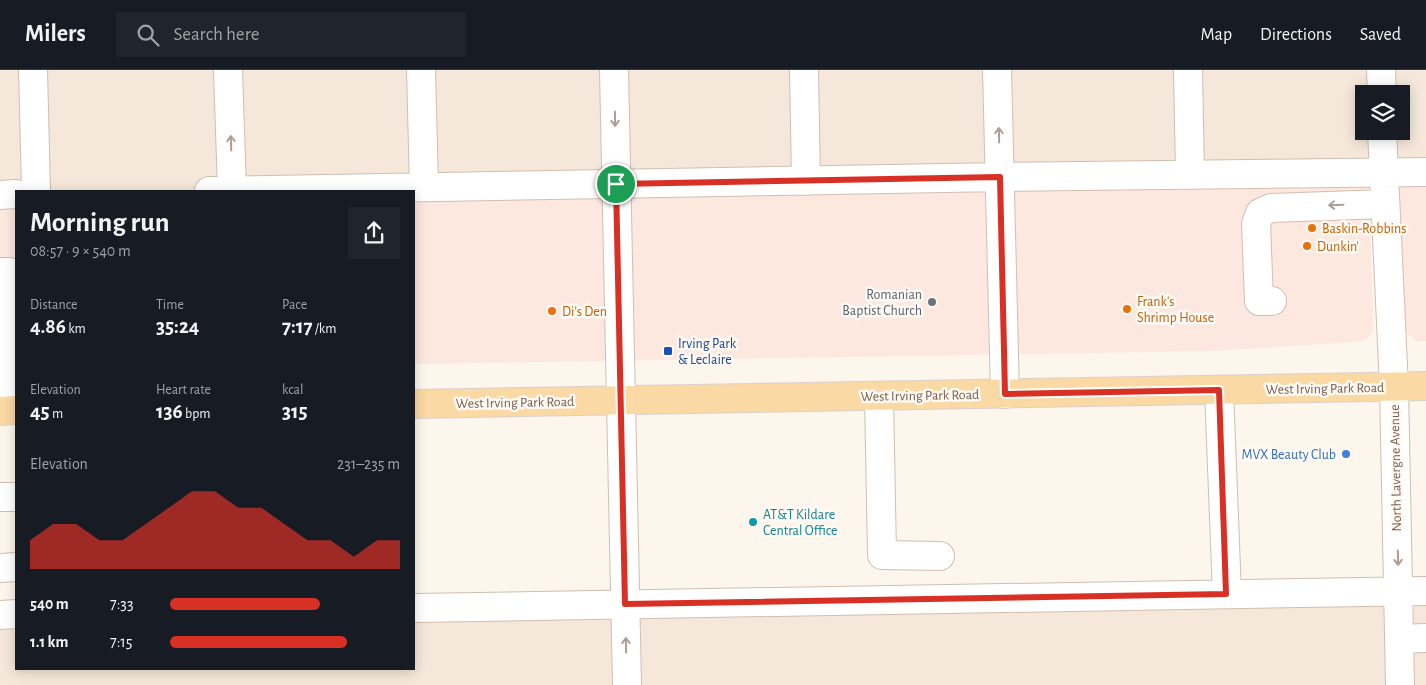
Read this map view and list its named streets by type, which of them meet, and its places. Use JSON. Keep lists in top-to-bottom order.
{
  "streets": {
    "main road": ["West Irving Park Road"],
    "street": ["North Lavergne Avenue"]
  },
  "crossings": [
    ["West Irving Park Road", "North Lavergne Avenue"]
  ],
  "places": {
    "other": [
      "Baskin-Robbins",
      "Dunkin'",
      "Romanian Baptist Church",
      "Frank's Shrimp House",
      "Di’s Den",
      "MVX Beauty Club",
      "AT&T Kildare Central Office"
    ],
    "transit": ["Irving Park & Leclaire"]
  },
  "page": {
    "header": "Milers",
    "search": "Search here",
    "nav": ["Map", "Directions", "Saved"],
    "heading": ["Morning run", "08:57 · 9 × 540 m"],
    "stats": [
      ["Distance", "4.86 km"],
      ["Time", "35:24"],
      ["Pace", "7:17 /km"],
      ["Elevation", "45 m"],
      ["Heart rate", "136 bpm"],
      ["kcal", "315"]
    ],
    "chart": ["Elevation", "231–235 m"],
    "list": [
      {
        "name": "540 m",
        "note": "7:33"
      },
      {
        "name": "1.1 km",
        "note": "7:15"
      }
    ]
  }
}
